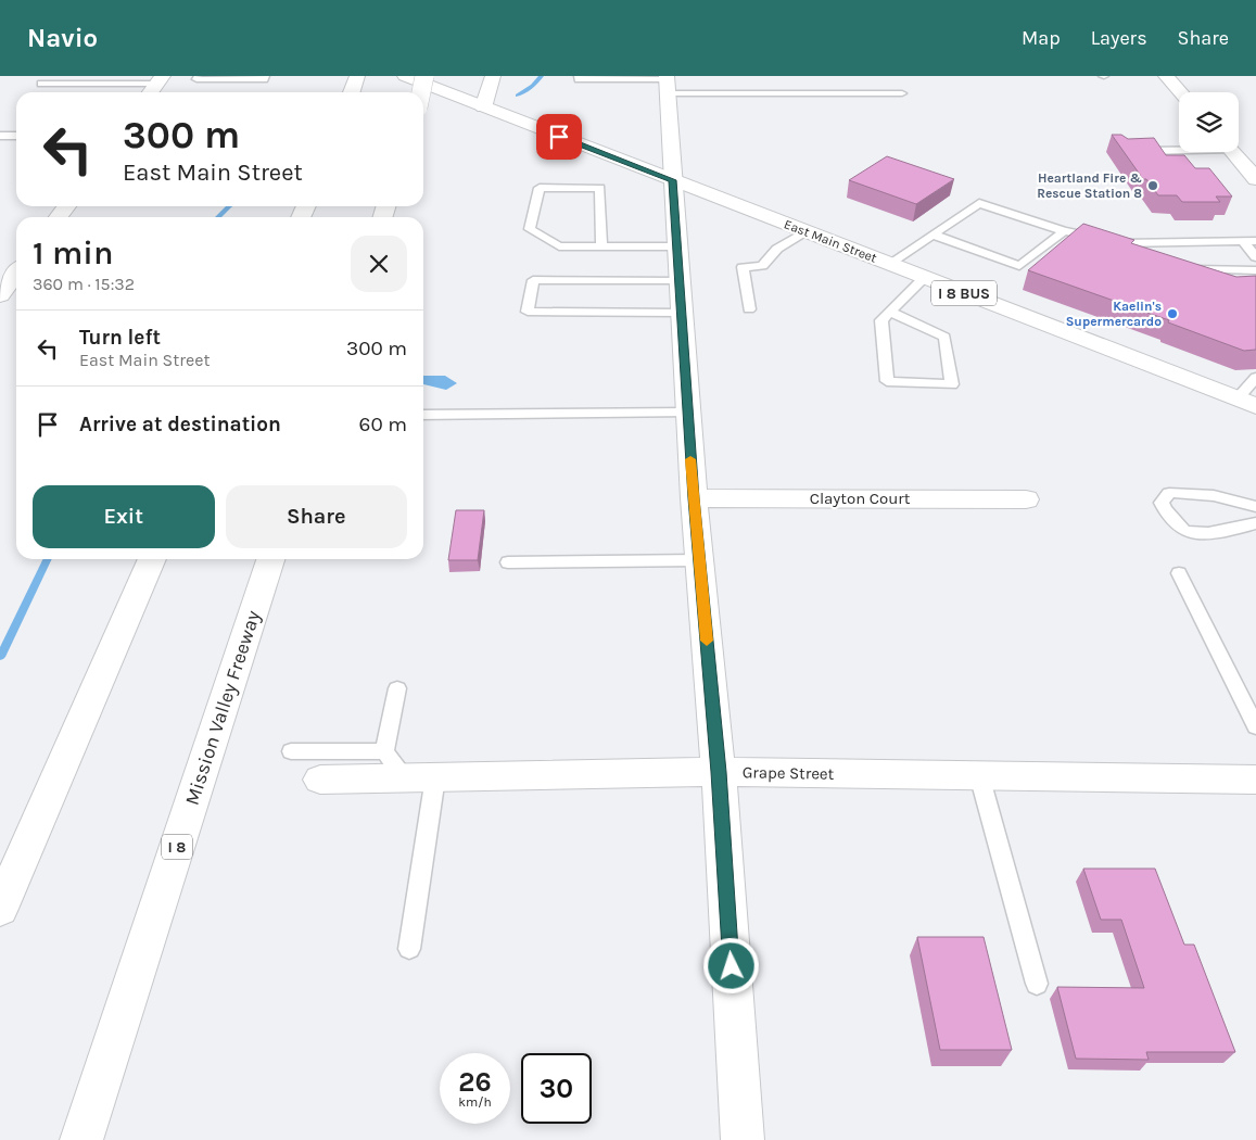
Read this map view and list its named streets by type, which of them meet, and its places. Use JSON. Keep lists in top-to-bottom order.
{
  "streets": {
    "main road": [
      "East Main Street",
      "I 8 BUS",
      "Clayton Court",
      "Mission Valley Freeway",
      "Grape Street",
      "I 8"
    ]
  },
  "places": ["Heartland Fire & Rescue Station 8", "Kaelin's Supermercardo"],
  "page": {
    "header": "Navio",
    "nav": ["Map", "Layers", "Share"],
    "turn": ["300 m", "East Main Street"],
    "heading": ["1 min", "360 m · 15:32"],
    "list": [
      {
        "name": "Turn left",
        "note": "East Main Street",
        "value": "300 m"
      },
      {
        "name": "Arrive at destination",
        "value": "60 m"
      }
    ],
    "buttons": ["Exit", "Share"],
    "speed": "26 km/h",
    "limit": "30"
  }
}
